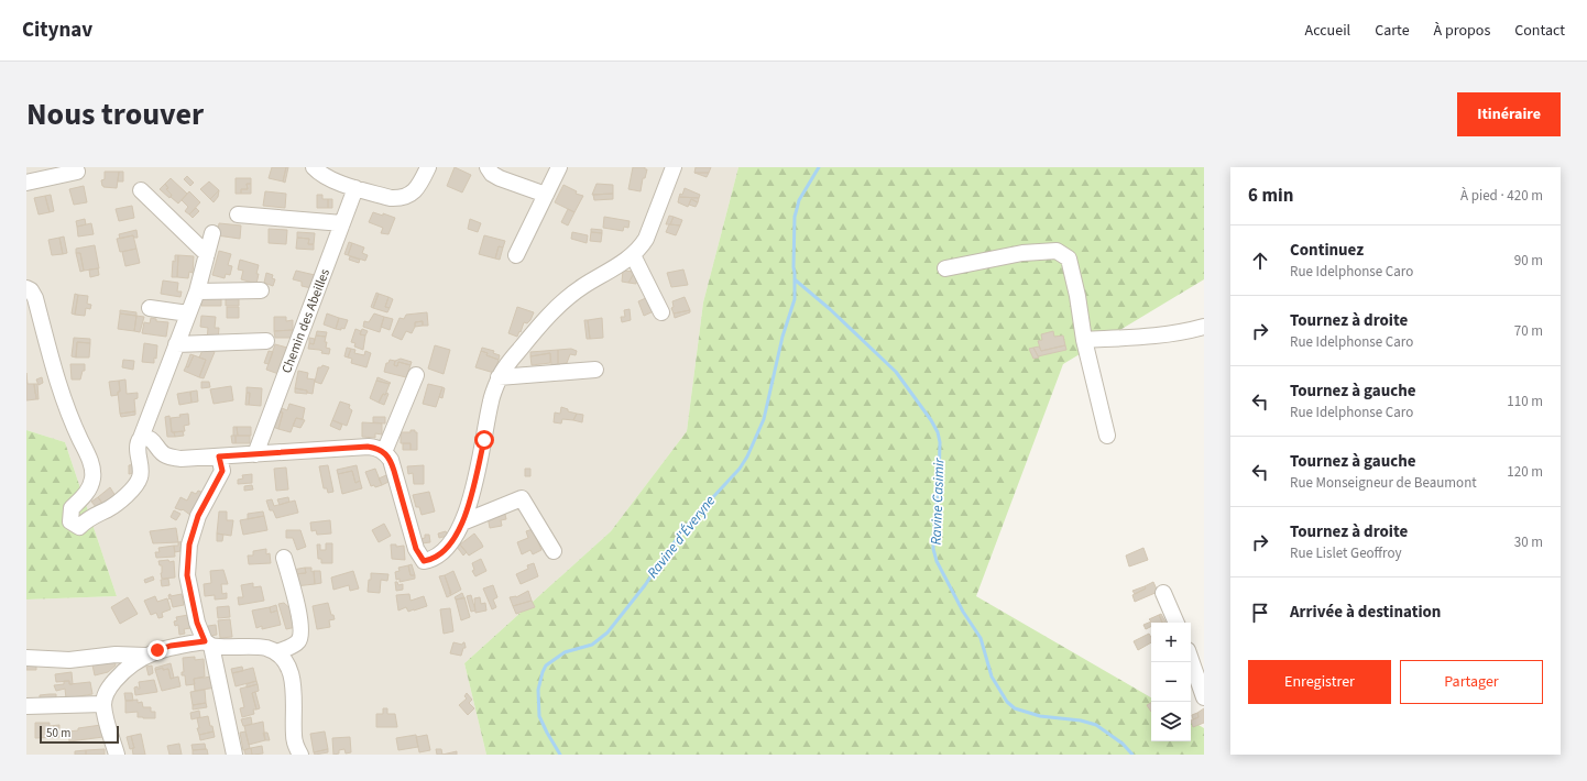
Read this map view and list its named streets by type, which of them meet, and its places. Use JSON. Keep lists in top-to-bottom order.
{
  "streets": {
    "street": ["Chemin des Abeilles"]
  },
  "water": ["Ravine Casimir", "Ravine d'Éveryne"],
  "scale_bar": "50 m",
  "page": {
    "header": "Citynav",
    "nav": [
      "Accueil",
      "Carte",
      "À propos",
      "Contact"
    ],
    "title": "Nous trouver",
    "buttons": [
      "Itinéraire",
      ["Enregistrer", "Partager"]
    ],
    "heading": ["6 min", "À pied · 420 m"],
    "list": [
      ["Continuez", "Rue Idelphonse Caro", "90 m"],
      ["Tournez à droite", "Rue Idelphonse Caro", "70 m"],
      ["Tournez à gauche", "Rue Idelphonse Caro", "110 m"],
      ["Tournez à gauche", "Rue Monseigneur de Beaumont", "120 m"],
      ["Tournez à droite", "Rue Lislet Geoffroy", "30 m"],
      "Arrivée à destination"
    ],
    "map_buttons": ["+", "−"],
    "scale": "50 m"
  }
}
